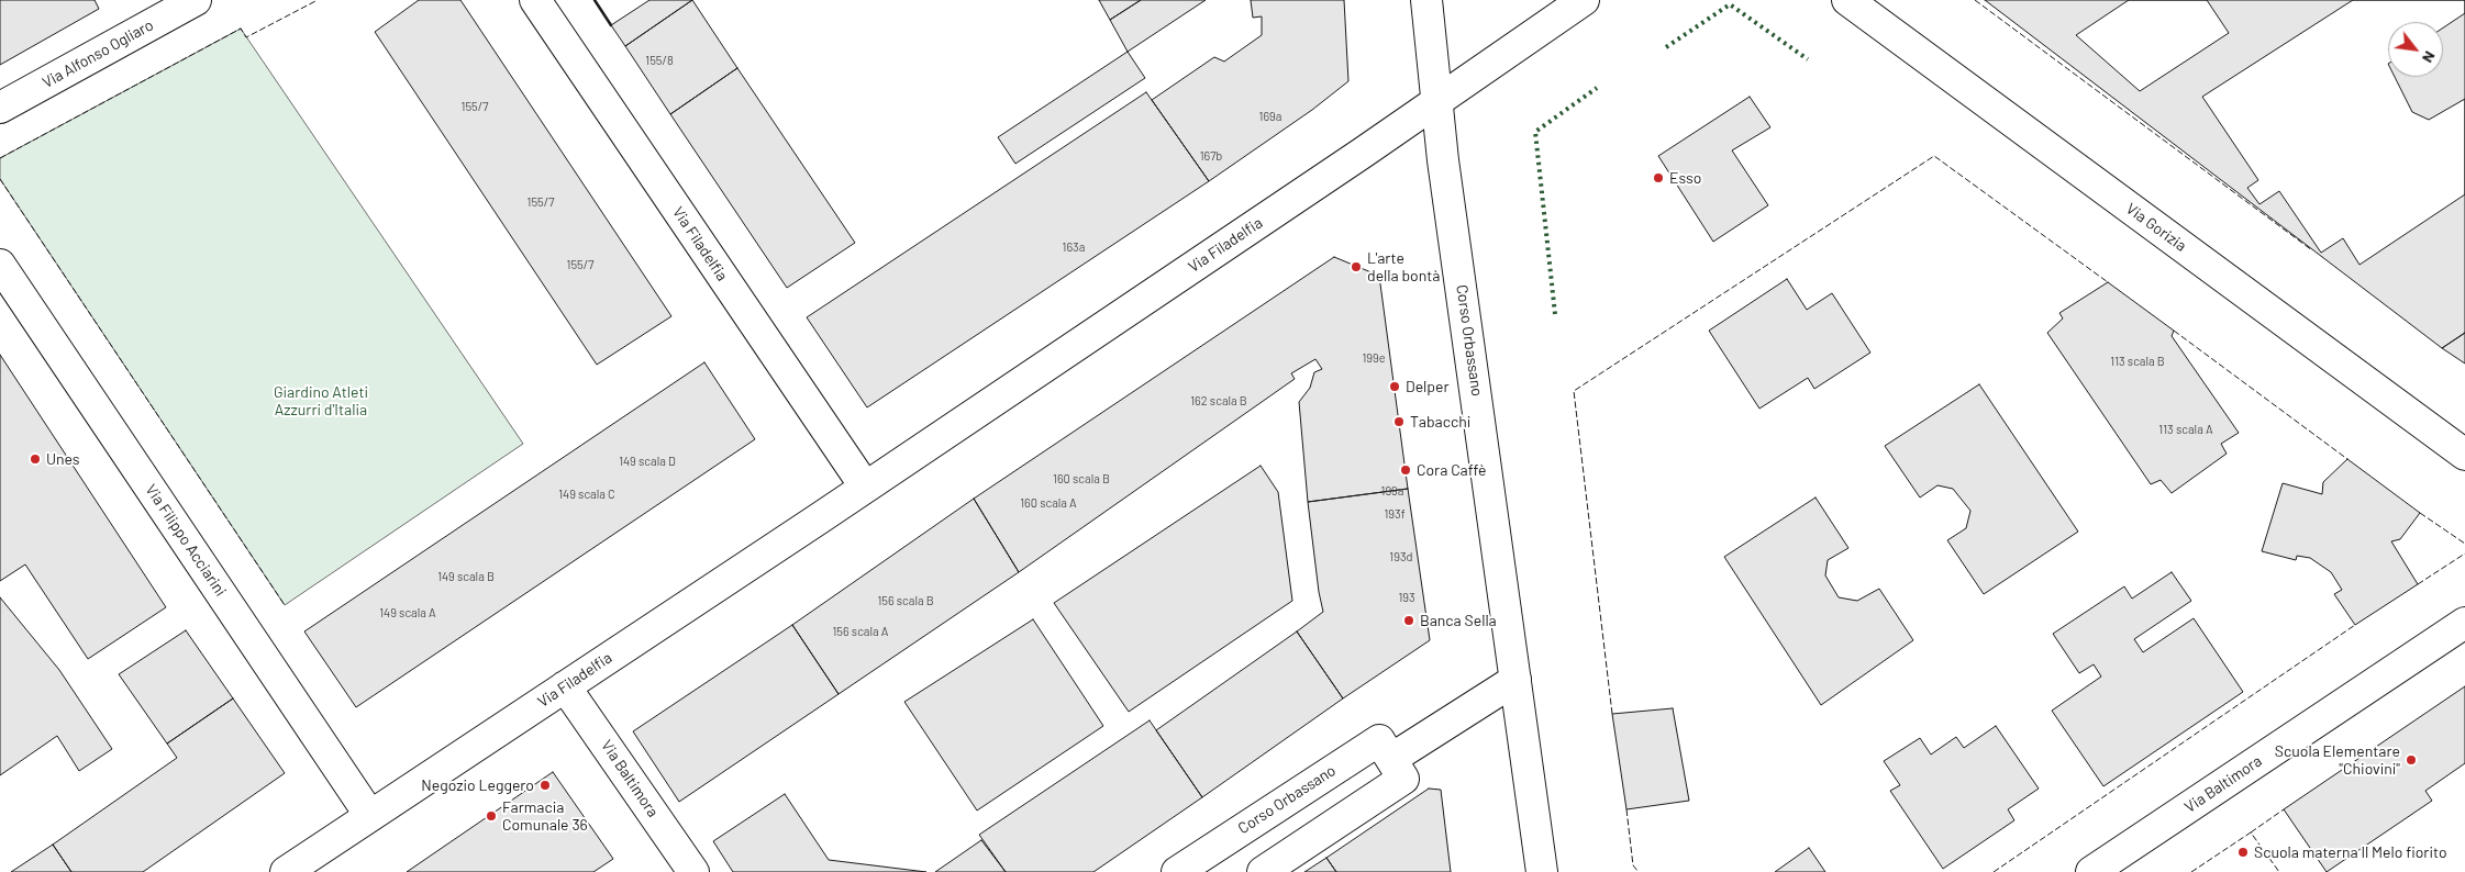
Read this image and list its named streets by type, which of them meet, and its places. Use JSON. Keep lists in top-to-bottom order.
{
  "streets": {
    "street": [
      "Via Alfonso Ogliaro",
      "Via Gorizia",
      "Via Filadelfia",
      "Corso Orbassano",
      "Via Filippo Acciarini",
      "Via Baltimora"
    ]
  },
  "crossings": [
    ["Via Filadelfia", "Corso Orbassano"],
    ["Via Filadelfia", "Via Filippo Acciarini"],
    ["Via Filadelfia", "Via Baltimora"]
  ],
  "parks": ["Giardino Atleti Azzurri d'Italia"],
  "places": [
    "Esso",
    "L'arte della bontà",
    "Delper",
    "Tabacchi",
    "Unes",
    "Cora Caffè",
    "Banca Sella",
    "Scuola Elementare \"Chiovini\"",
    "Negozio Leggero",
    "Farmacia Comunale 36",
    "Scuola materna Il Melo fiorito"
  ],
  "house_numbers": [
    "155/8",
    "155/7",
    "169a",
    "167b",
    "155/7",
    "163a",
    "155/7",
    "199e",
    "113 scala B",
    "162 scala B",
    "113 scala A",
    "149 scala D",
    "160 scala B",
    "199a",
    "149 scala C",
    "160 scala A",
    "193f",
    "193d",
    "149 scala B",
    "193",
    "156 scala B",
    "149 scala A",
    "156 scala A"
  ],
  "north": "bottom right"
}
